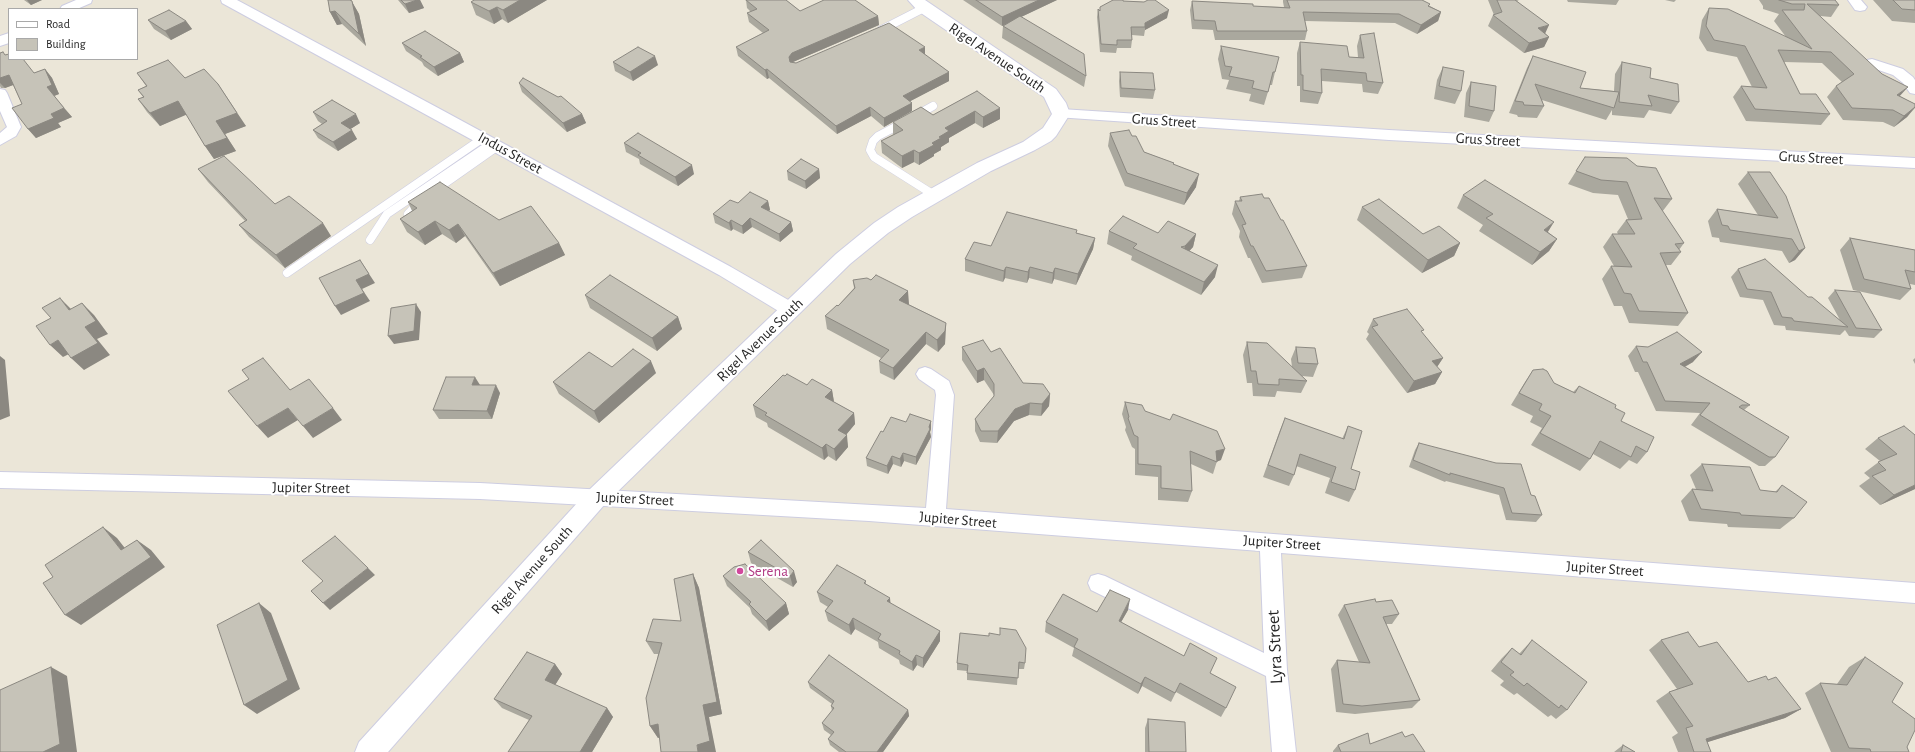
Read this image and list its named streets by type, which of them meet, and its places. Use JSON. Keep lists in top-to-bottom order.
{
  "streets": {
    "main road": ["Rigel Avenue South"],
    "street": [
      "Grus Street",
      "Indus Street",
      "Jupiter Street",
      "Lyra Street"
    ]
  },
  "crossings": [
    ["Rigel Avenue South", "Grus Street"],
    ["Rigel Avenue South", "Indus Street"],
    ["Rigel Avenue South", "Jupiter Street"],
    ["Jupiter Street", "Lyra Street"]
  ],
  "places": ["Serena"],
  "legend": ["Road", "Building"]
}
